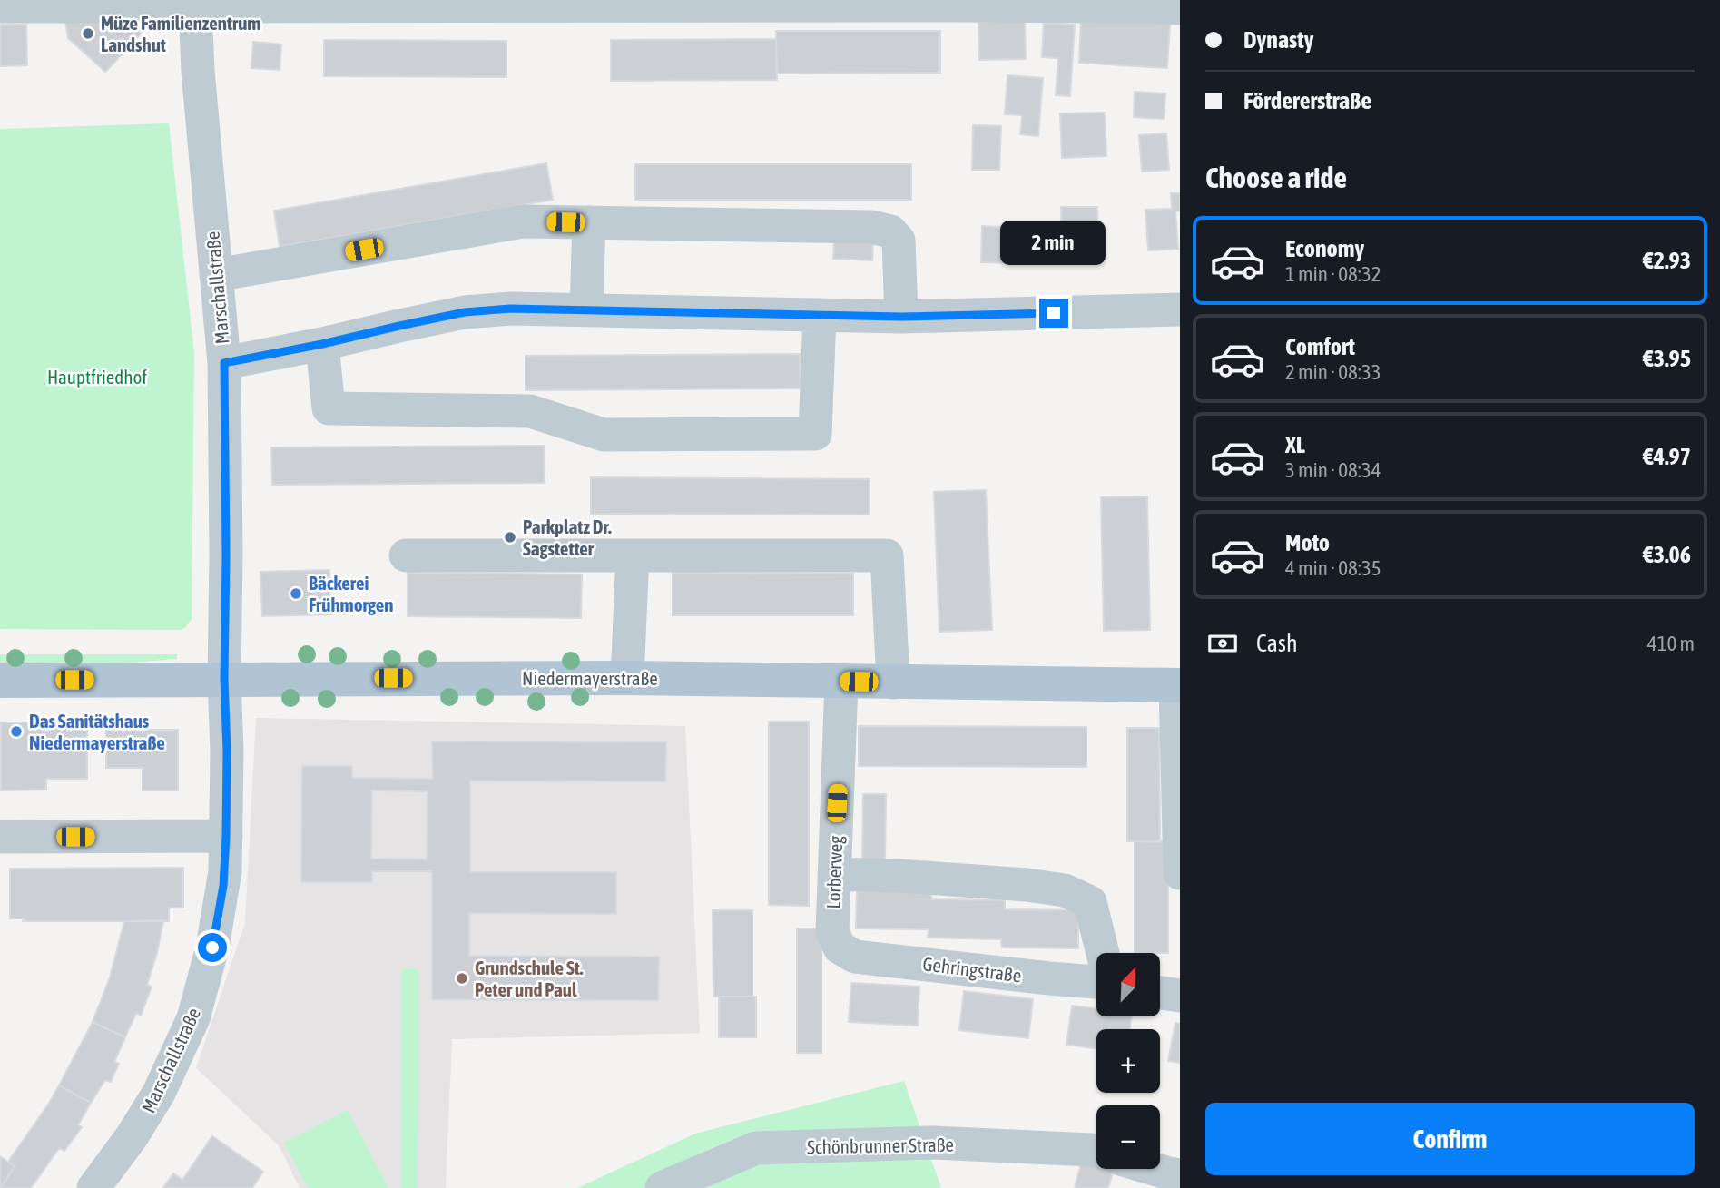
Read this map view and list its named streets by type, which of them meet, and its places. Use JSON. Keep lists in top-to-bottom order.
{
  "streets": {
    "main road": ["Niedermayerstraße"],
    "street": [
      "Marschallstraße",
      "Lorberweg",
      "Gehringstraße",
      "Schönbrunner Straße"
    ]
  },
  "crossings": [
    ["Marschallstraße", "Niedermayerstraße"],
    ["Niedermayerstraße", "Lorberweg"],
    ["Lorberweg", "Gehringstraße"]
  ],
  "parks": ["Hauptfriedhof"],
  "places": [
    "Müze Familienzentrum Landshut",
    "Parkplatz Dr. Sagstetter",
    "Bäckerei Frühmorgen",
    "Das Sanitätshaus Niedermayerstraße",
    "Grundschule St. Peter und Paul"
  ],
  "north": "top right",
  "page": {
    "banner": ["Dynasty", "Fördererstraße"],
    "heading": "Choose a ride",
    "list": [
      {
        "name": "Economy",
        "note": "1 min · 08:32",
        "value": "€2.93"
      },
      {
        "name": "Comfort",
        "note": "2 min · 08:33",
        "value": "€3.95"
      },
      {
        "name": "XL",
        "note": "3 min · 08:34",
        "value": "€4.97"
      },
      {
        "name": "Moto",
        "note": "4 min · 08:35",
        "value": "€3.06"
      }
    ],
    "bubble": "2 min",
    "pay": ["Cash", "410 m"],
    "map_buttons": ["+", "−"],
    "buttons": "Confirm"
  }
}
